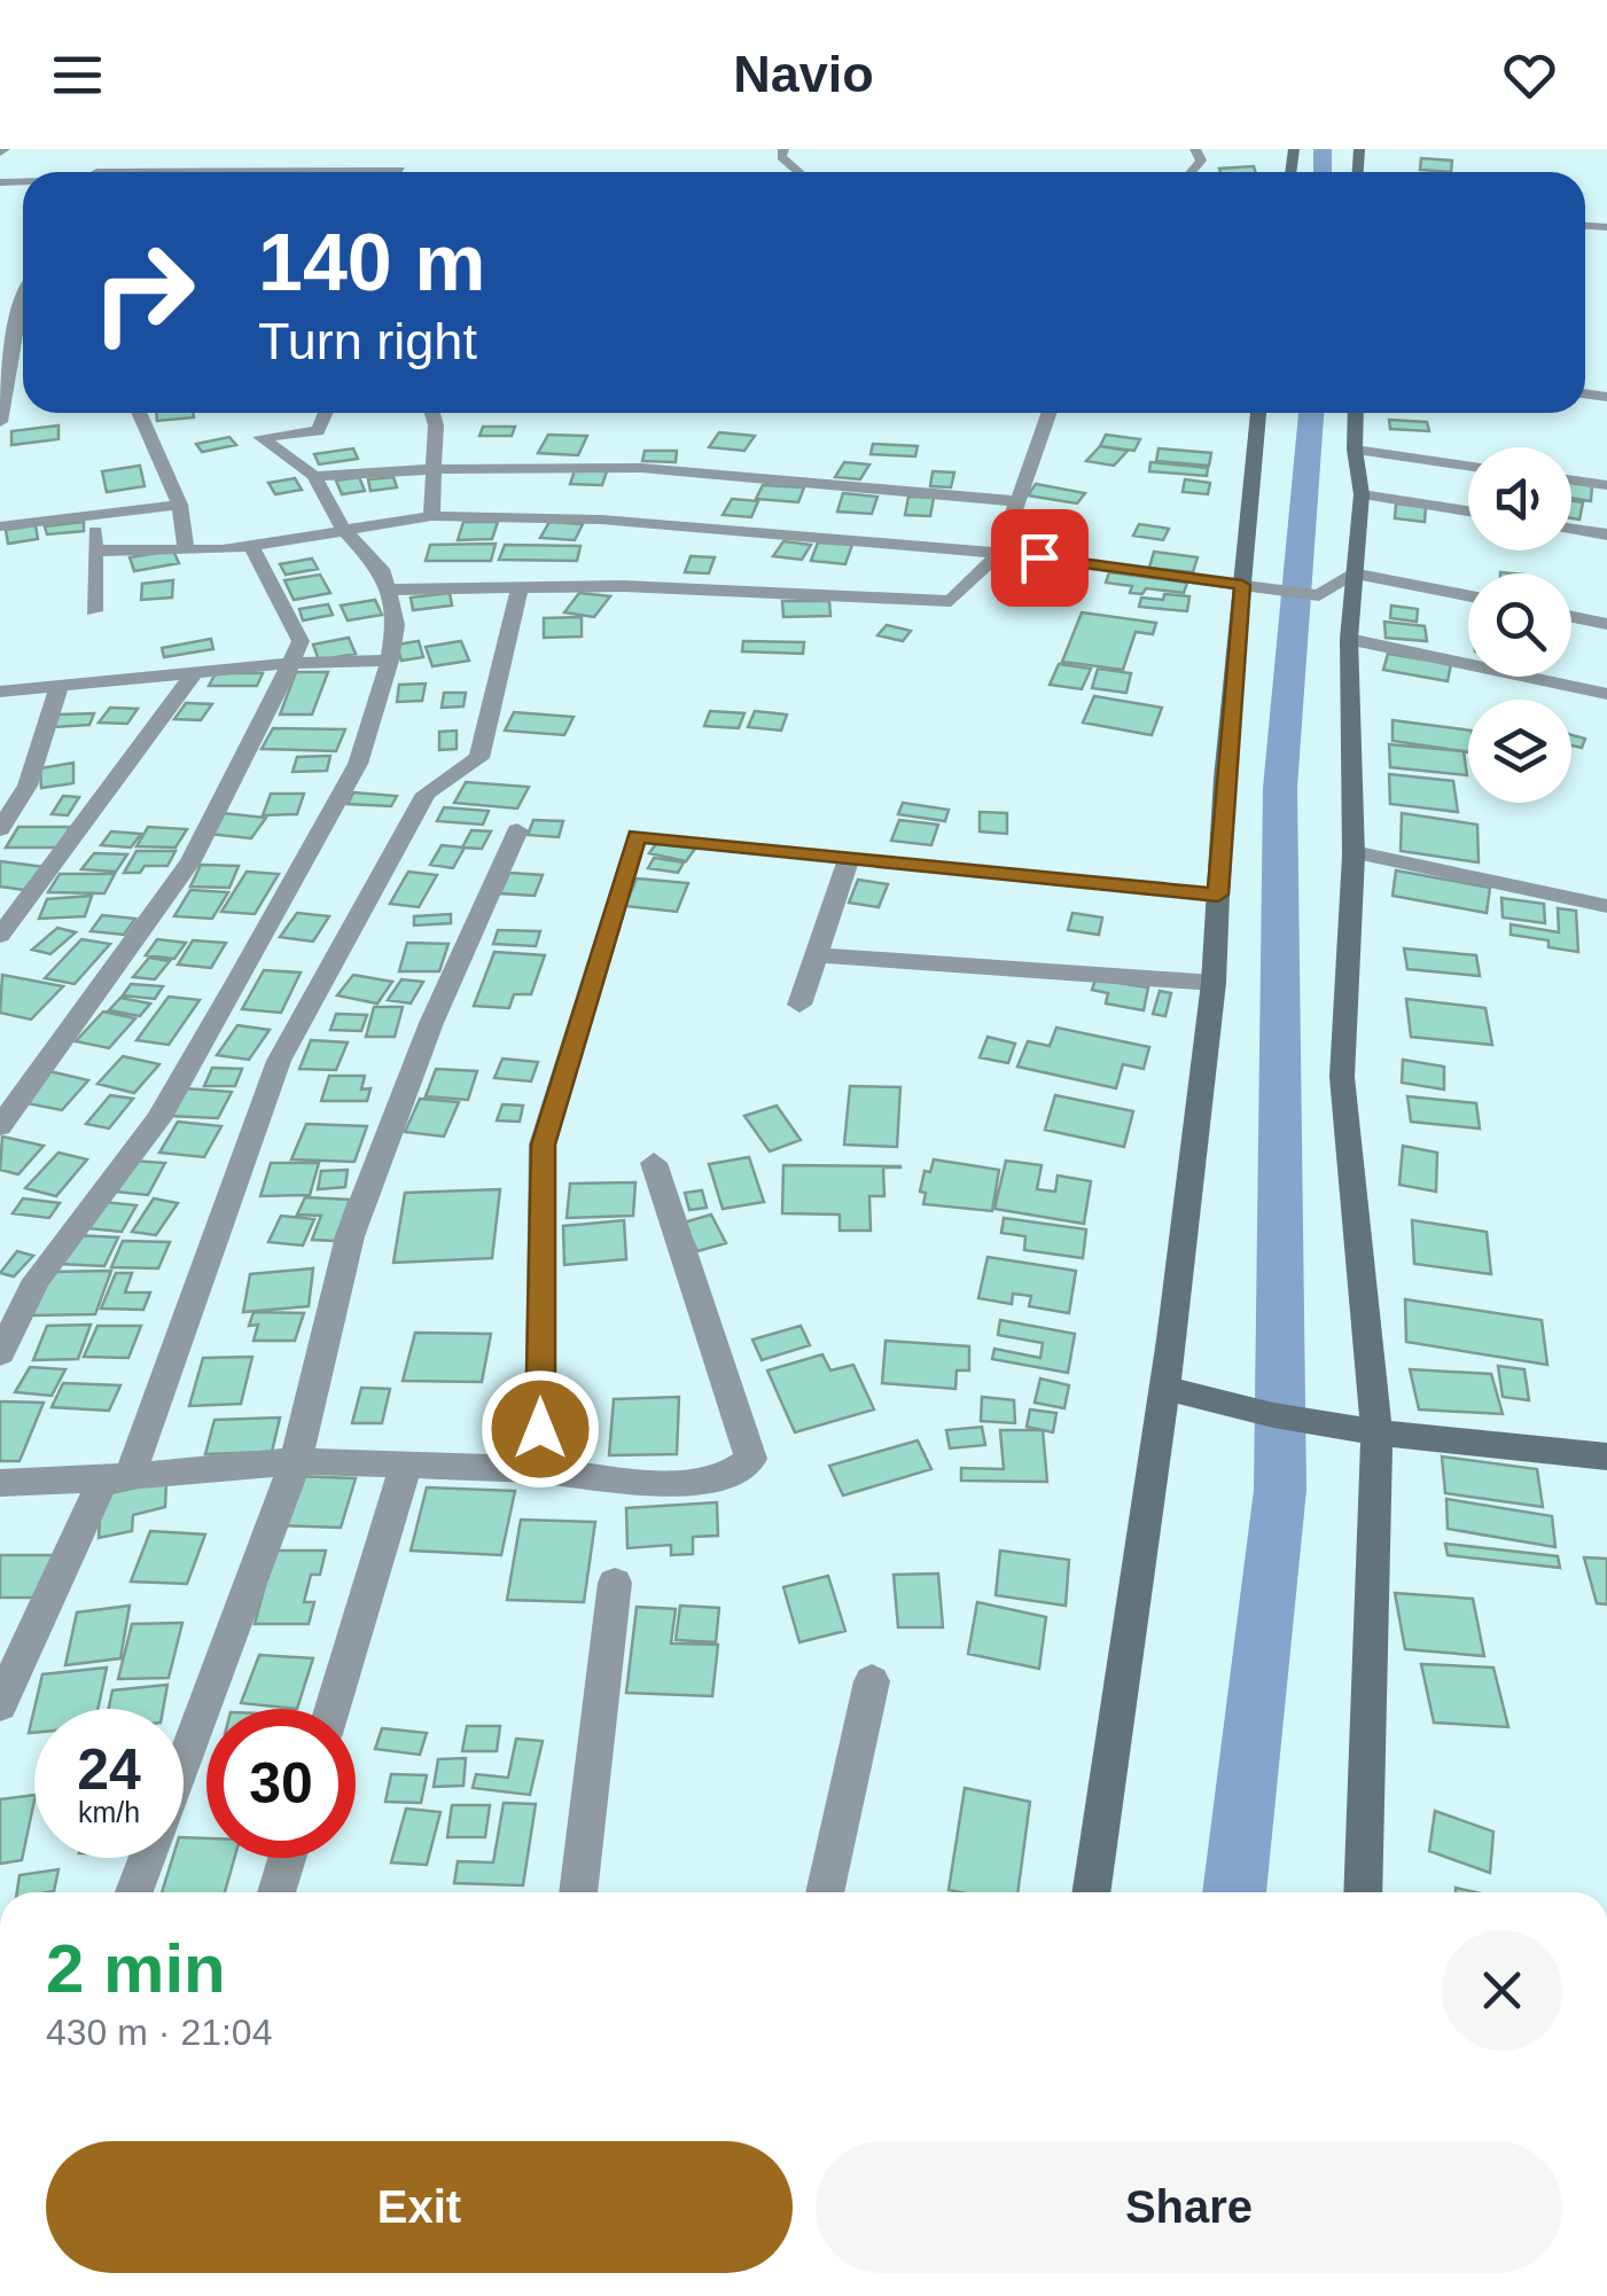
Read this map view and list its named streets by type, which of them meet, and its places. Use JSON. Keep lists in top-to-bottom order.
{
  "page": {
    "header": "Navio",
    "turn": ["140 m", "Turn right"],
    "speed": "24 km/h",
    "limit": "30",
    "heading": ["2 min", "430 m · 21:04"],
    "buttons": ["Exit", "Share"]
  }
}
